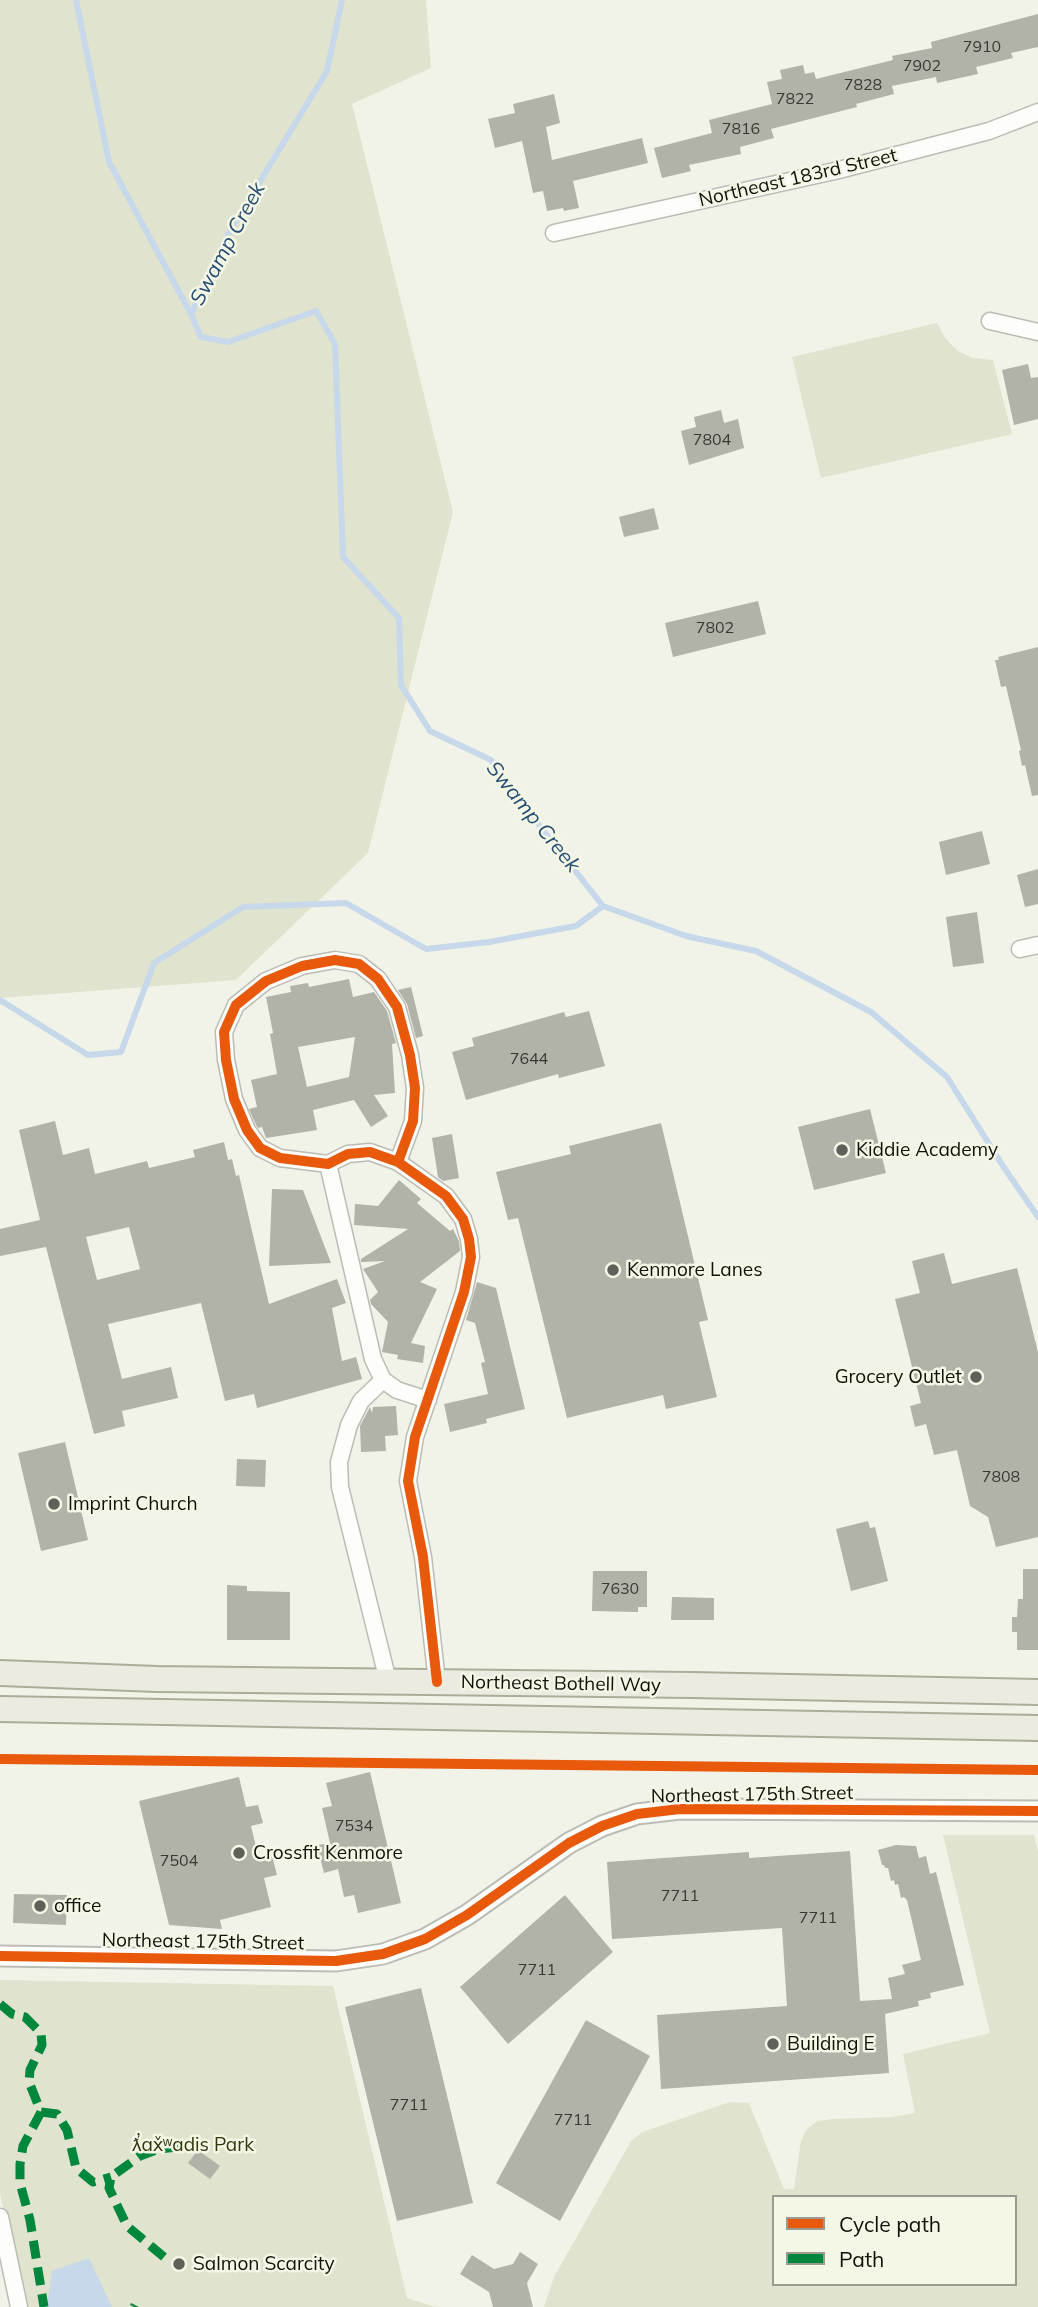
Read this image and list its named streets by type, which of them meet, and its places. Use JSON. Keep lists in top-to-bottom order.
{
  "streets": {
    "main road": ["Northeast Bothell Way"],
    "street": ["Northeast 183rd Street", "Northeast 175th Street"]
  },
  "water": ["Swamp Creek"],
  "parks": ["ƛ̕ax̌ʷadis Park"],
  "places": [
    "Kiddie Academy",
    "Kenmore Lanes",
    "Grocery Outlet",
    "Imprint Church",
    "Crossfit Kenmore",
    "office",
    "Building E",
    "Salmon Scarcity"
  ],
  "house_numbers": [
    "7910",
    "7902",
    "7828",
    "7822",
    "7816",
    "7804",
    "7802",
    "7644",
    "7808",
    "7630",
    "7534",
    "7504",
    "7711",
    "7711",
    "7711",
    "7711",
    "7711"
  ],
  "legend": ["Cycle path", "Path"]
}
